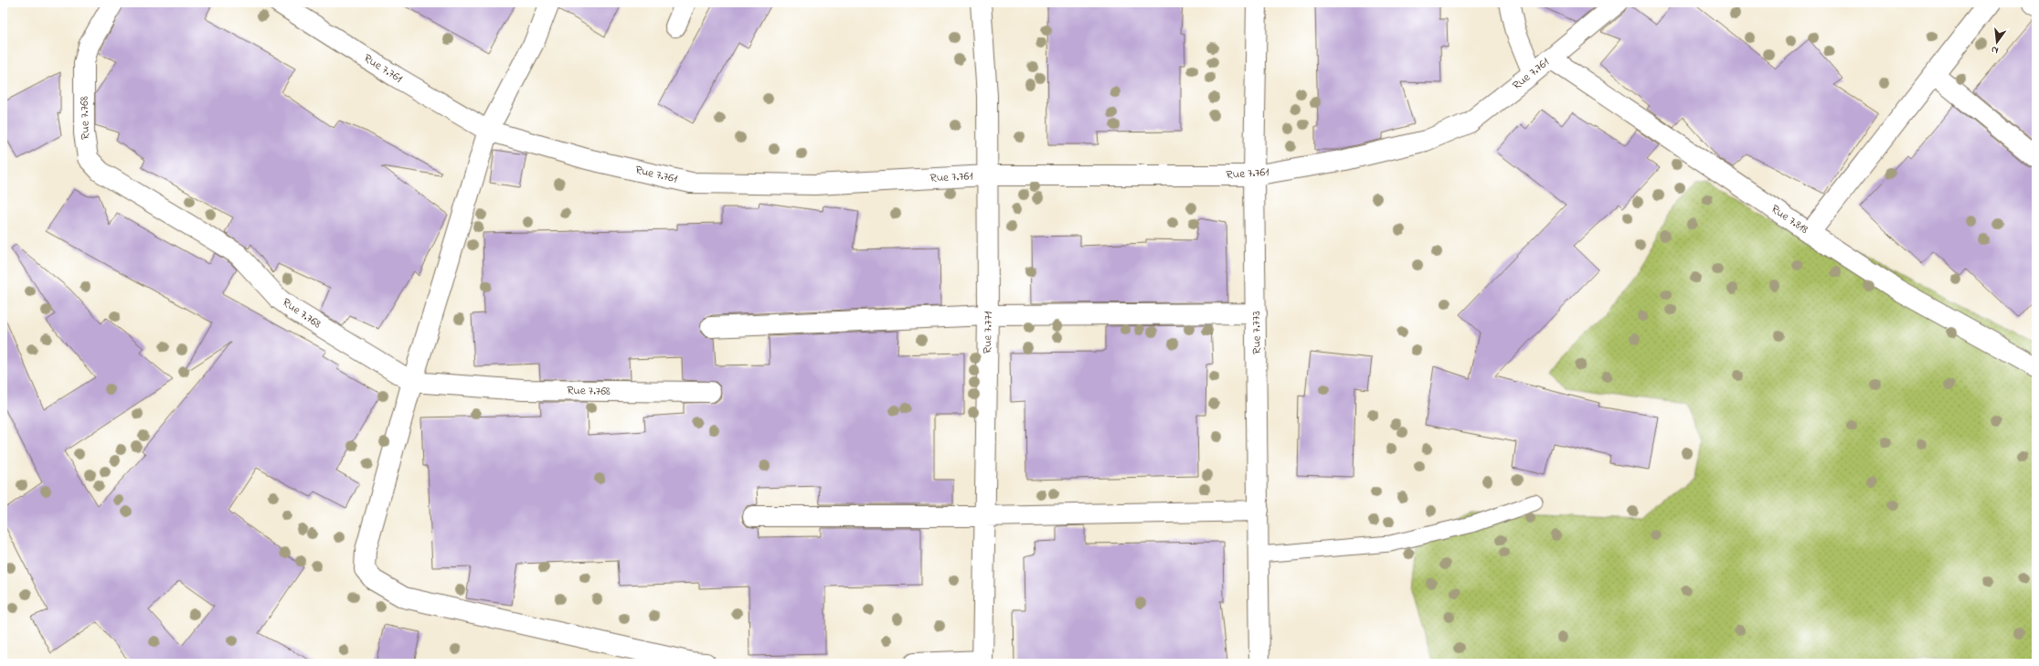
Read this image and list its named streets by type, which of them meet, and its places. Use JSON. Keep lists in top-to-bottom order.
{
  "streets": {
    "street": [
      "Rue 7.761",
      "Rue 7.768",
      "Rue 7.818",
      "Rue 7.771",
      "Rue 7.773"
    ]
  },
  "crossings": [
    ["Rue 7.761", "Rue 7.818"],
    ["Rue 7.761", "Rue 7.771"],
    ["Rue 7.761", "Rue 7.773"]
  ],
  "north": "bottom"
}
